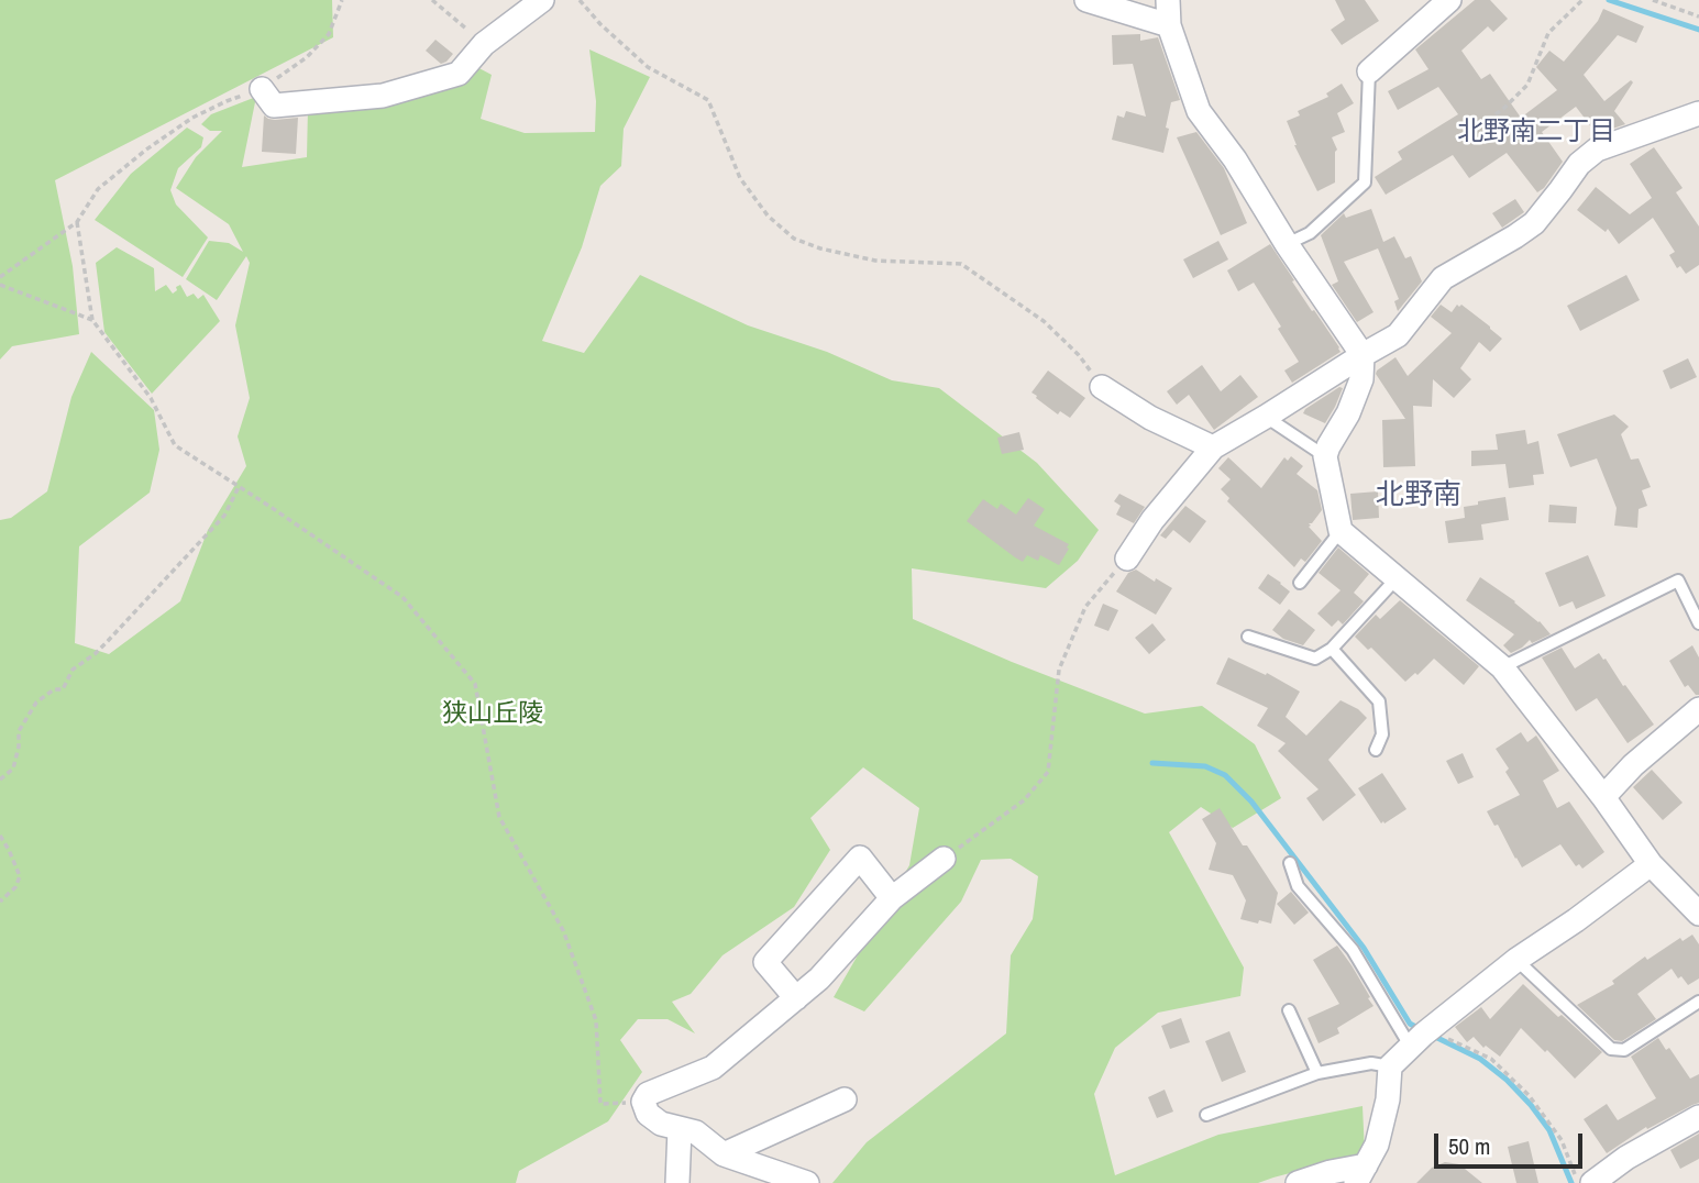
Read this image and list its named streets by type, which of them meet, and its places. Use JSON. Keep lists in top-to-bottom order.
{
  "districts": ["北野南二丁目", "北野南"],
  "parks": ["狭山丘陵"],
  "scale_bar": "50 m"
}
